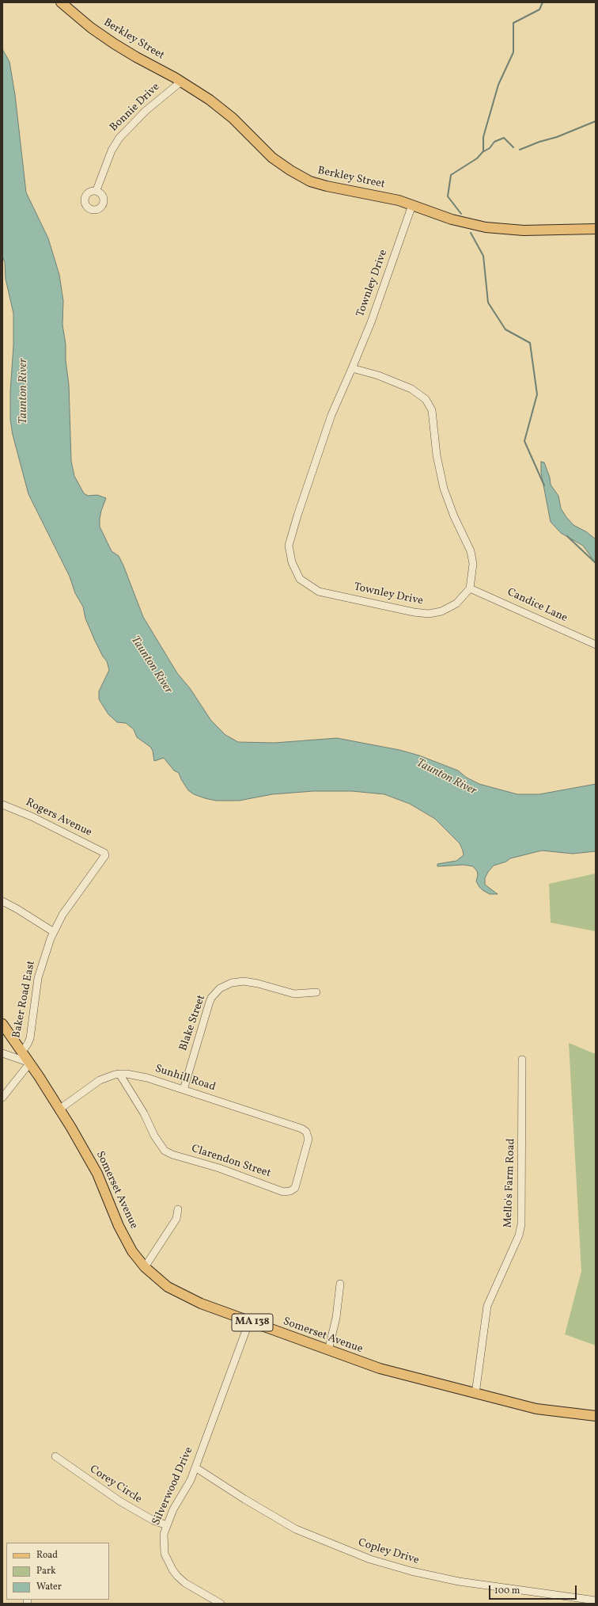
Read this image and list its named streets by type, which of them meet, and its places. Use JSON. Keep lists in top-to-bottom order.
{
  "streets": {
    "main road": ["Berkley Street", "Somerset Avenue", "MA 138"],
    "street": [
      "Bonnie Drive",
      "Townley Drive",
      "Candice Lane",
      "Rogers Avenue",
      "Baker Road East",
      "Blake Street",
      "Sunhill Road",
      "Clarendon Street",
      "Mello's Farm Road",
      "Corey Circle",
      "Silverwood Drive",
      "Copley Drive"
    ]
  },
  "crossings": [
    ["Berkley Street", "Bonnie Drive"],
    ["Berkley Street", "Townley Drive"],
    ["Townley Drive", "Candice Lane"],
    ["Rogers Avenue", "Baker Road East"],
    ["Baker Road East", "MA 138"],
    ["Blake Street", "Sunhill Road"],
    ["Sunhill Road", "Clarendon Street"],
    ["Sunhill Road", "Somerset Avenue"],
    ["Mello's Farm Road", "Somerset Avenue"],
    ["Somerset Avenue", "MA 138"],
    ["Somerset Avenue", "Silverwood Drive"],
    ["Corey Circle", "Silverwood Drive"],
    ["Silverwood Drive", "Copley Drive"]
  ],
  "water": ["Taunton River"],
  "legend": ["Road", "Park", "Water"],
  "scale_bar": "100 m"
}
